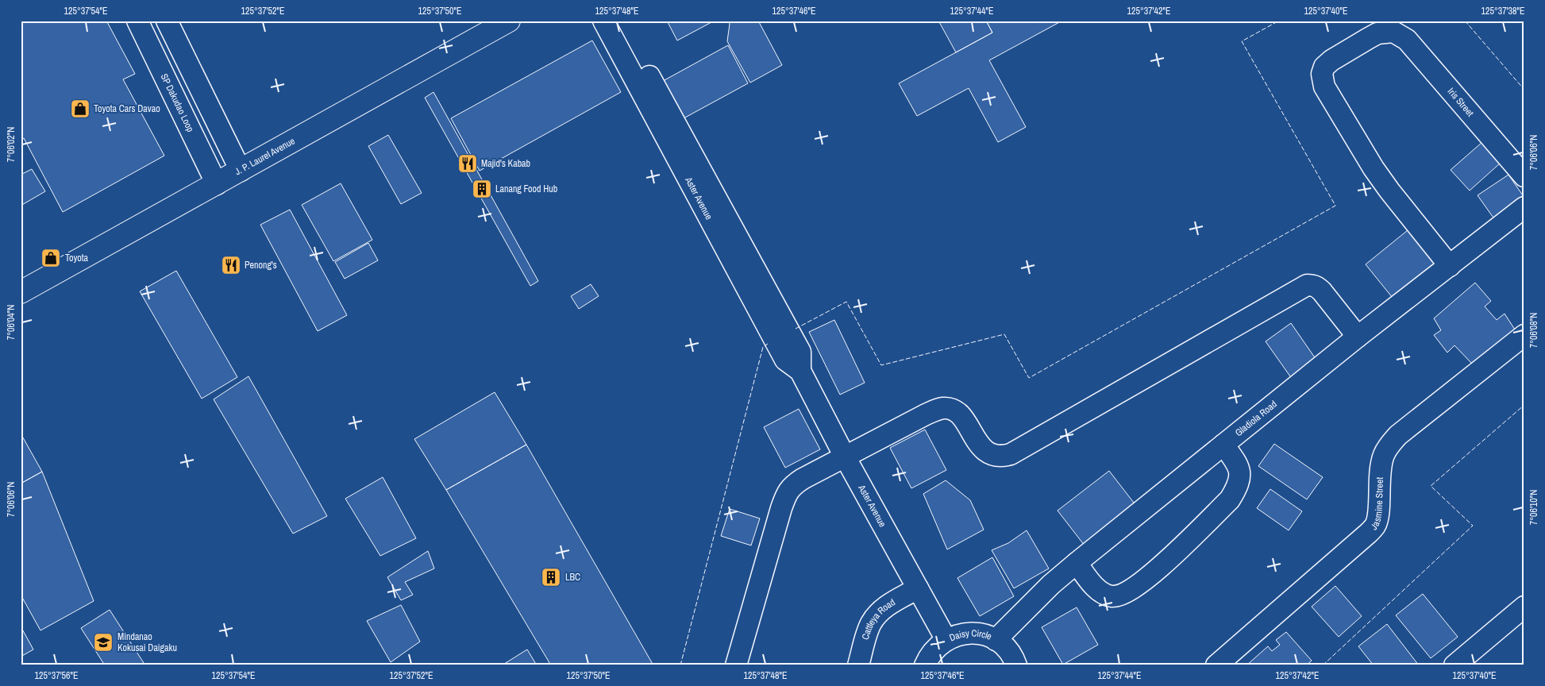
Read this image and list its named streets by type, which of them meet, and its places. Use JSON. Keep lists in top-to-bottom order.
{
  "streets": {
    "main road": ["J. P. Laurel Avenue"],
    "street": [
      "SP Dakudao Loop",
      "Iris Street",
      "Aster Avenue",
      "Gladiola Road",
      "Jasmine Street",
      "Cattleya Road",
      "Daisy Circle"
    ]
  },
  "crossings": [
    ["SP Dakudao Loop", "J. P. Laurel Avenue"],
    ["Iris Street", "Gladiola Road"],
    ["Aster Avenue", "Cattleya Road"],
    ["Aster Avenue", "Daisy Circle"],
    ["Gladiola Road", "Daisy Circle"]
  ],
  "places": {
    "shop": ["Toyota Cars Davao", "Toyota"],
    "restaurant": ["Majid's Kabab", "Penong's"],
    "building": ["Lanang Food Hub", "LBC"],
    "school or university": ["Mindanao Kokusai Daigaku"]
  },
  "coordinates": [
    "125°37'54\"E",
    "125°37'52\"E",
    "125°37'50\"E",
    "125°37'48\"E",
    "125°37'46\"E",
    "125°37'44\"E",
    "125°37'42\"E",
    "125°37'40\"E",
    "125°37'38\"E",
    "7°06'02\"N",
    "7°06'06\"N",
    "7°06'04\"N",
    "7°06'08\"N",
    "7°06'10\"N",
    "125°37'56\"E"
  ]
}
